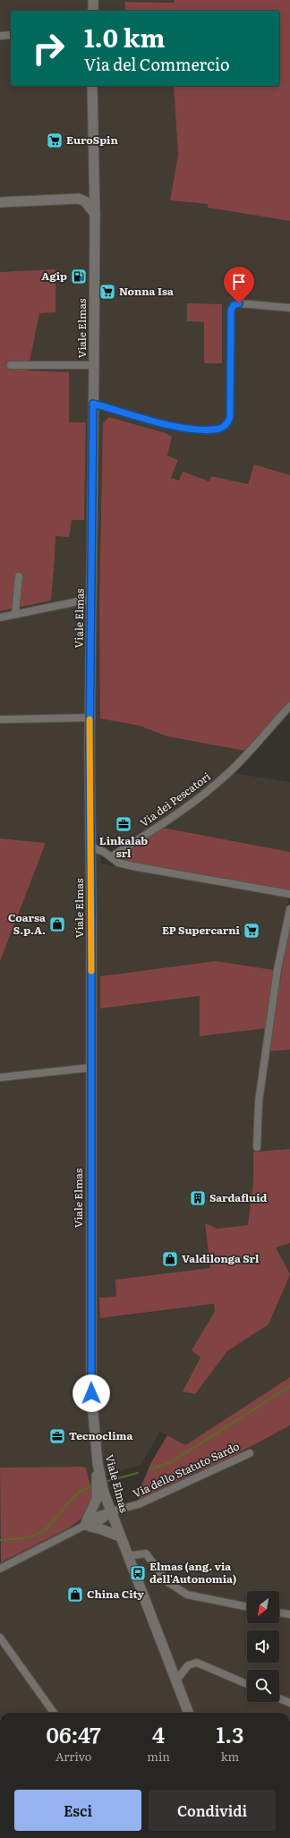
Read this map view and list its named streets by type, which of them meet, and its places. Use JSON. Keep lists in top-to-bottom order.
{
  "streets": {
    "main road": ["Viale Elmas"],
    "street": ["Via dei Pescatori", "Via dello Statuto Sardo"]
  },
  "crossings": [
    ["Viale Elmas", "Via dello Statuto Sardo"]
  ],
  "places": {
    "supermarket": ["EuroSpin", "Nonna Isa", "EP Supercarni"],
    "fuel station": ["Agip"],
    "office": ["Linkalab srl", "Tecnoclima"],
    "shop": ["Coarsa S.p.A.", "Valdilonga Srl", "China City"],
    "building": ["Sardafluid"],
    "bus stop": ["Elmas (ang. via dell'Autonomia)"]
  },
  "north": "bottom left",
  "page": {
    "turn": ["1.0 km", "Via del Commercio"],
    "eta": [
      "06:47",
      "Arrivo",
      "4",
      "min",
      "1.3",
      "km"
    ],
    "buttons": ["Esci", "Condividi"]
  }
}
